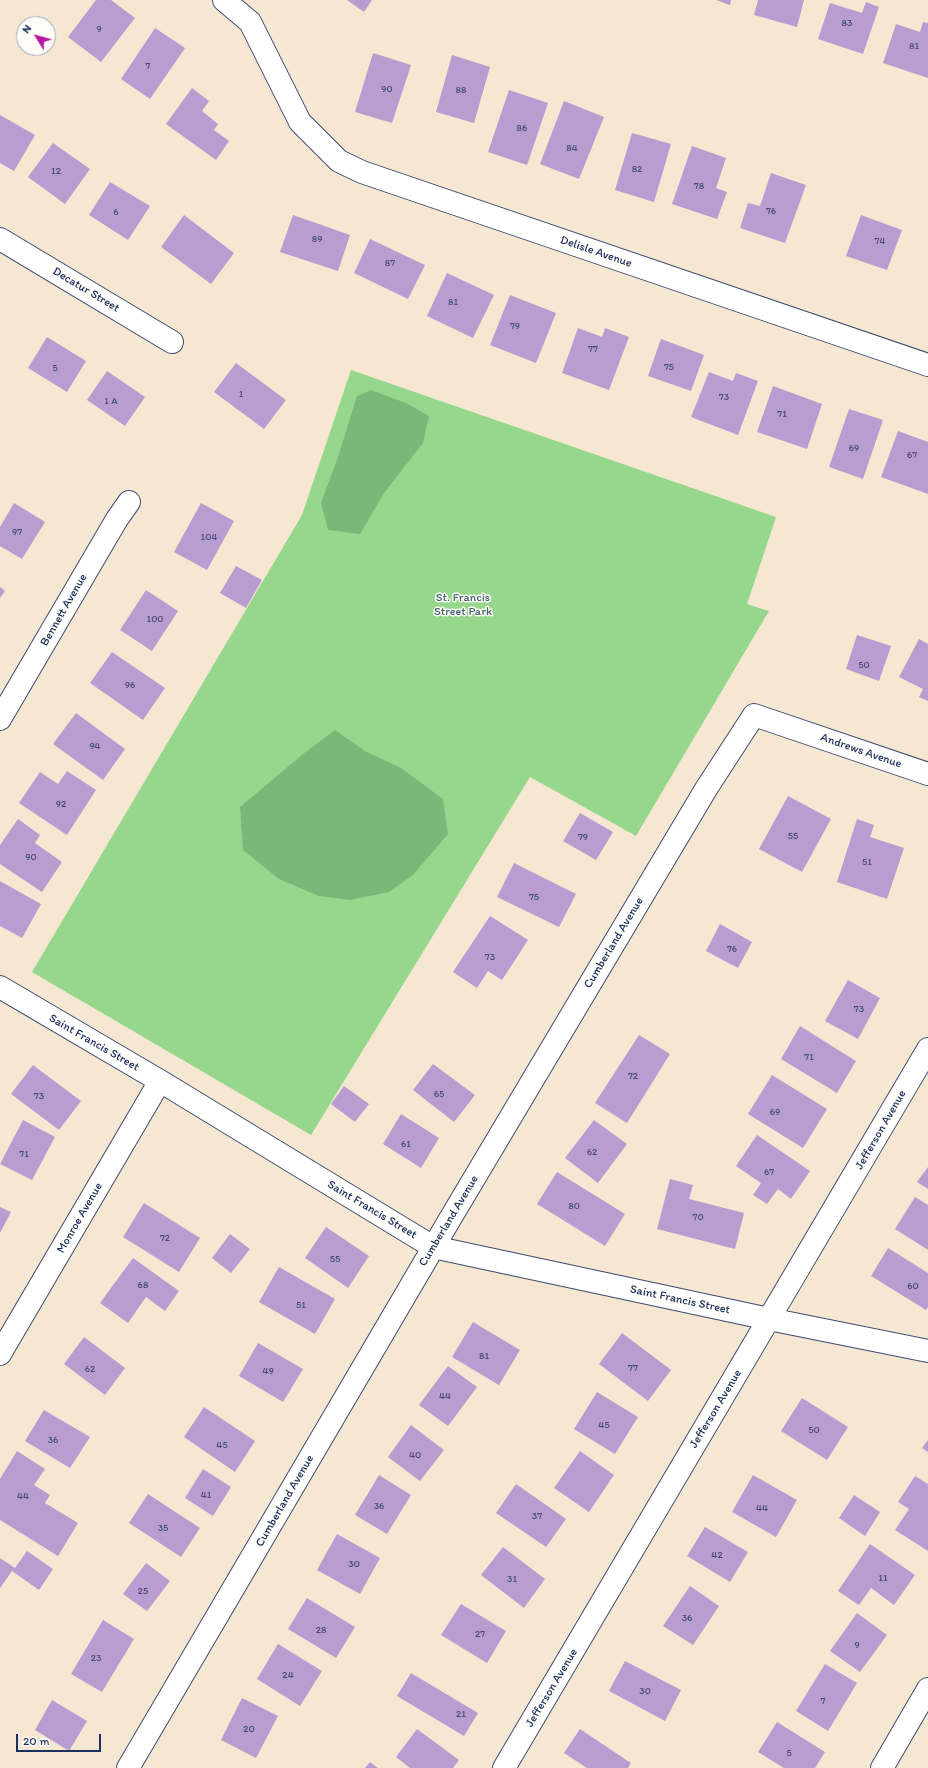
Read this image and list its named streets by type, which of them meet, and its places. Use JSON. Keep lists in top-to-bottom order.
{
  "streets": {
    "street": [
      "Delisle Avenue",
      "Decatur Street",
      "Bennett Avenue",
      "Andrews Avenue",
      "Cumberland Avenue",
      "Saint Francis Street",
      "Jefferson Avenue",
      "Monroe Avenue"
    ]
  },
  "crossings": [
    ["Andrews Avenue", "Cumberland Avenue"],
    ["Cumberland Avenue", "Saint Francis Street"],
    ["Saint Francis Street", "Jefferson Avenue"],
    ["Saint Francis Street", "Monroe Avenue"]
  ],
  "parks": ["St. Francis Street Park"],
  "house_numbers": [
    "83",
    "9",
    "81",
    "7",
    "90",
    "88",
    "86",
    "84",
    "82",
    "12",
    "78",
    "76",
    "6",
    "89",
    "74",
    "87",
    "81",
    "79",
    "77",
    "75",
    "5",
    "1",
    "73",
    "1 A",
    "71",
    "69",
    "67",
    "97",
    "104",
    "100",
    "50",
    "96",
    "94",
    "92",
    "55",
    "79",
    "90",
    "51",
    "75",
    "76",
    "73",
    "73",
    "71",
    "72",
    "65",
    "73",
    "69",
    "61",
    "62",
    "71",
    "67",
    "80",
    "70",
    "72",
    "55",
    "68",
    "60",
    "51",
    "81",
    "77",
    "62",
    "49",
    "44",
    "45",
    "50",
    "36",
    "45",
    "40",
    "41",
    "44",
    "36",
    "44",
    "37",
    "35",
    "42",
    "30",
    "11",
    "31",
    "25",
    "36",
    "28",
    "27",
    "9",
    "23",
    "24",
    "30",
    "7",
    "21",
    "20",
    "5"
  ],
  "scale_bar": "20 m",
  "north": "top left"
}
